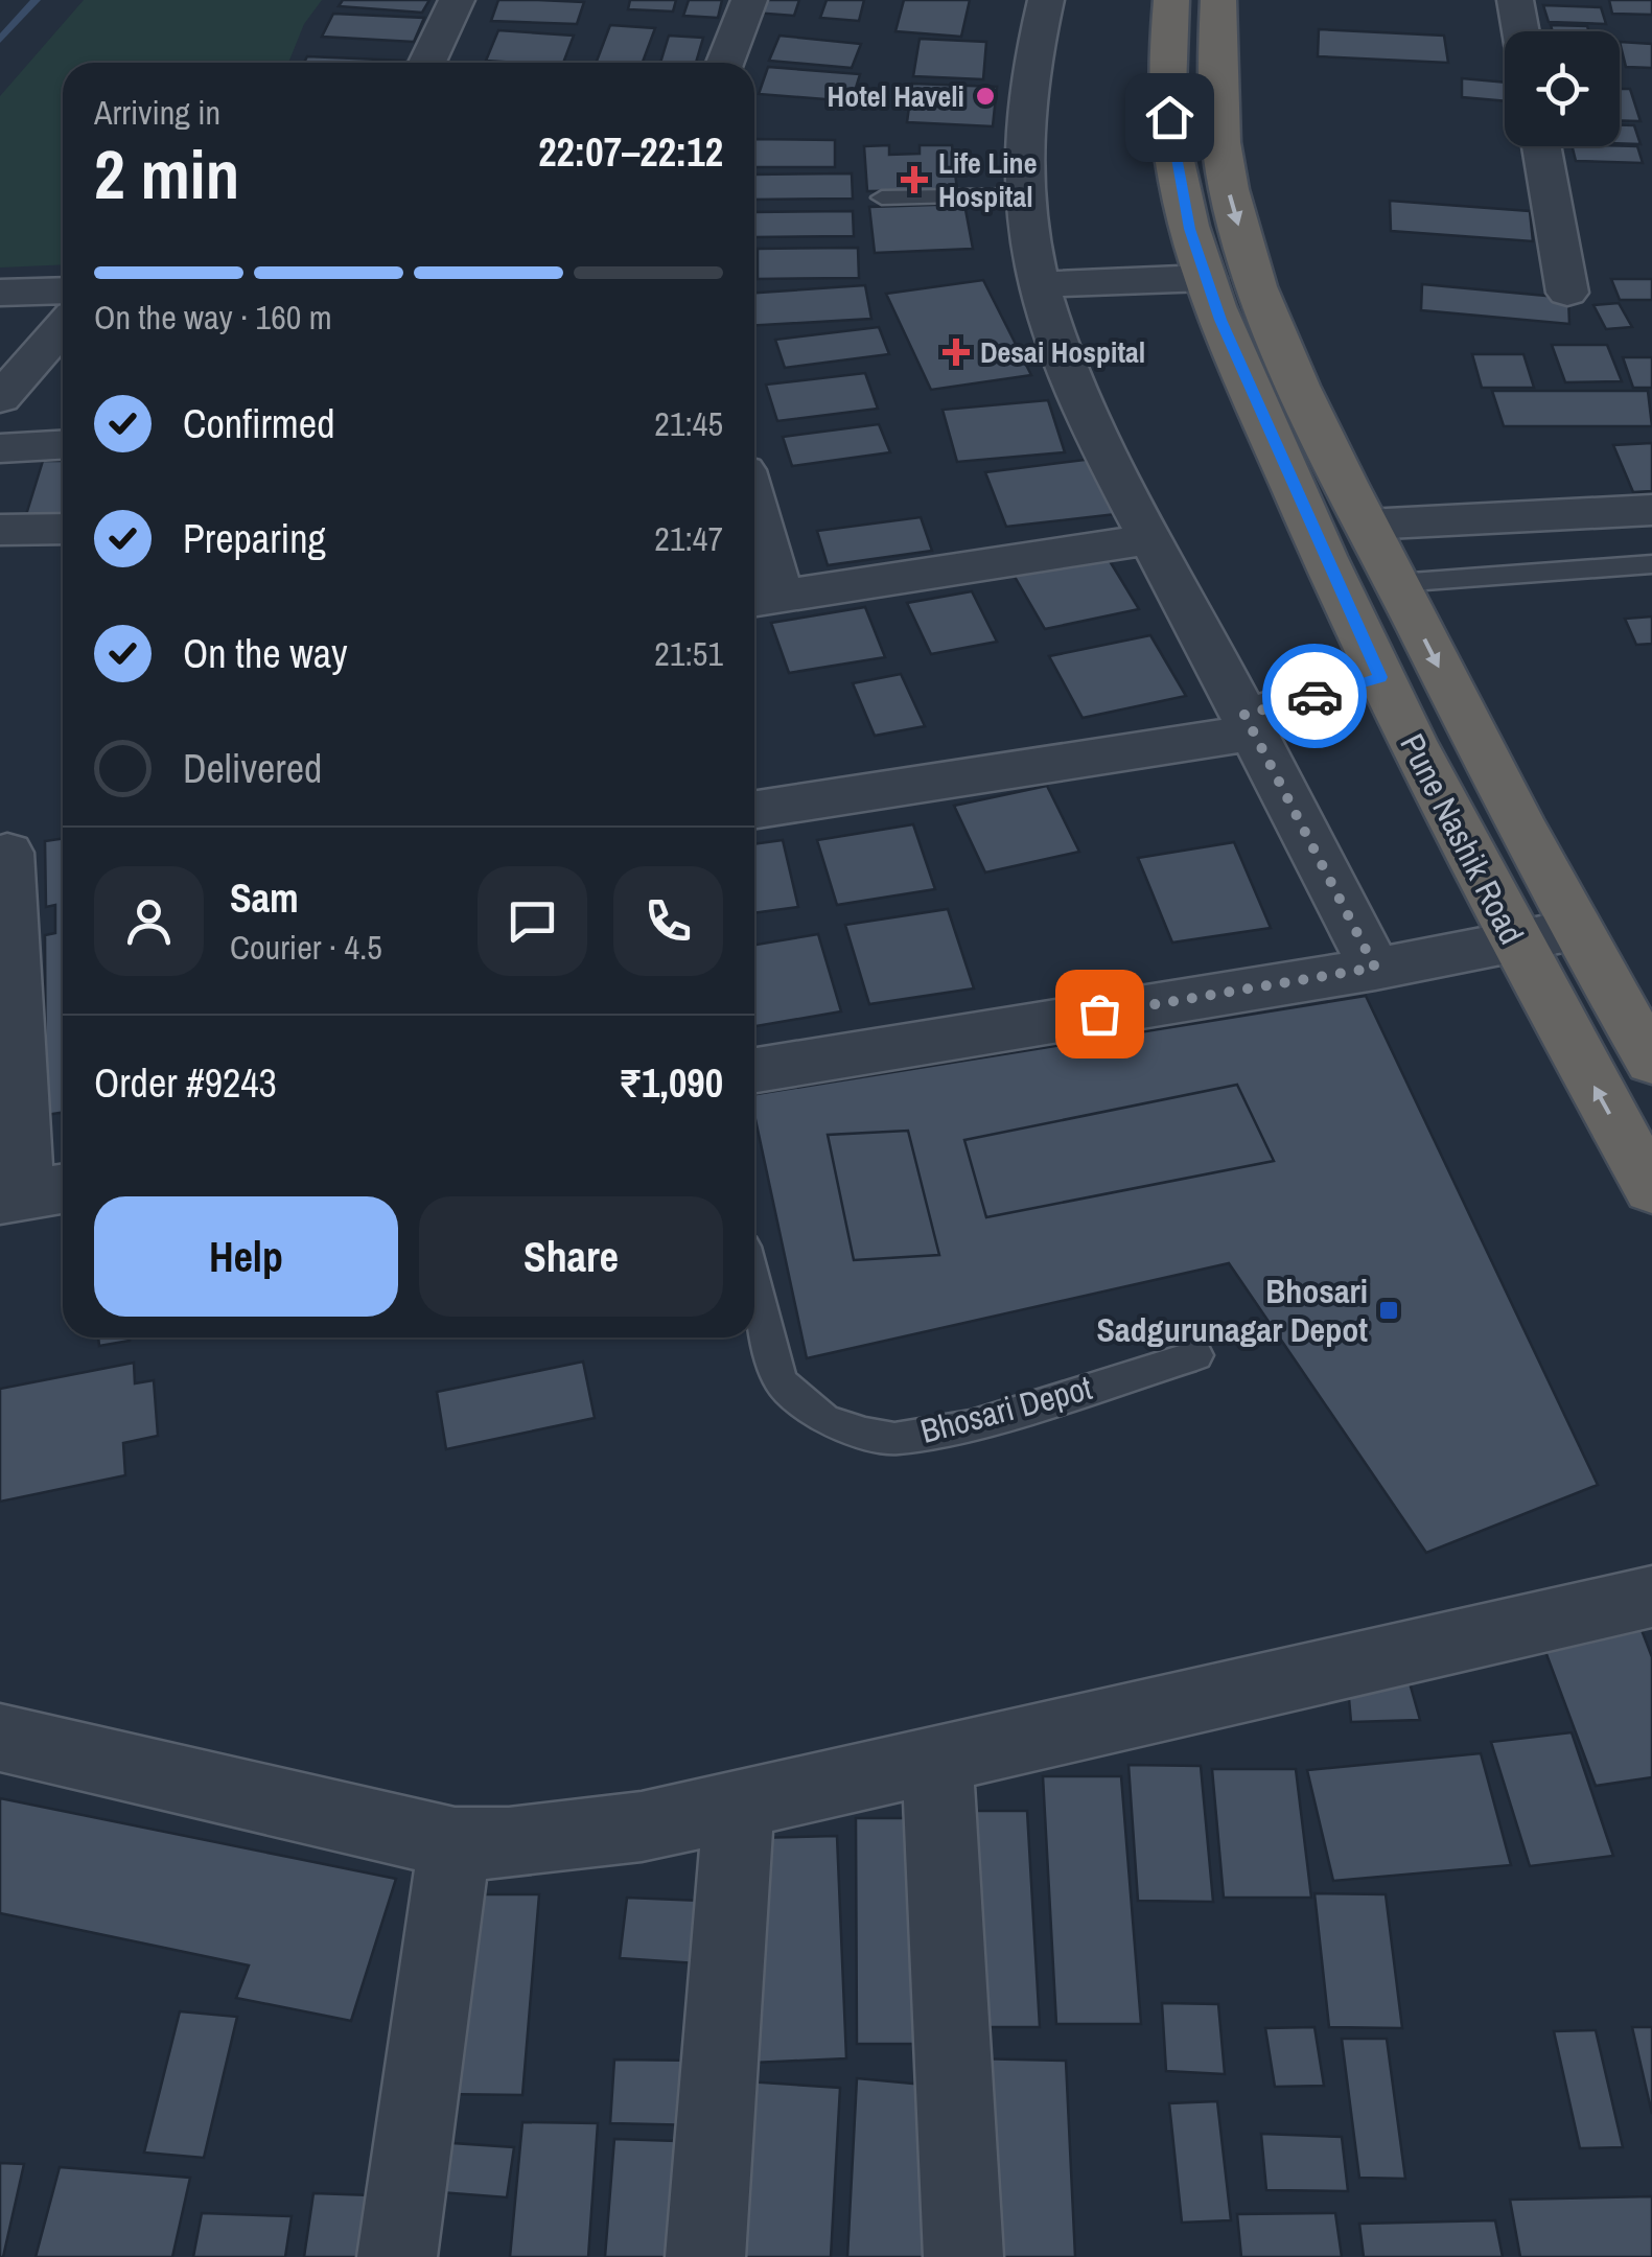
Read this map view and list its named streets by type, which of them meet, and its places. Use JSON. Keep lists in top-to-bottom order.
{
  "streets": {
    "highway": ["Pune Nashik Road"],
    "lane": ["Bhosari Depot"]
  },
  "places": {
    "other": ["Hotel Haveli"],
    "health": ["Life Line Hospital", "Desai Hospital"],
    "transit": ["Bhosari Sadgurunagar Depot"]
  },
  "page": {
    "heading": ["2 min", "Arriving in", "22:07–22:12"],
    "panel": [
      "Sam",
      "Courier · 4.5",
      "Order #9243",
      "₹1,090"
    ],
    "bar": "On the way · 160 m",
    "list": [
      ["Confirmed", "21:45"],
      ["Preparing", "21:47"],
      ["On the way", "21:51"],
      "Delivered"
    ],
    "buttons": ["Help", "Share"]
  }
}
